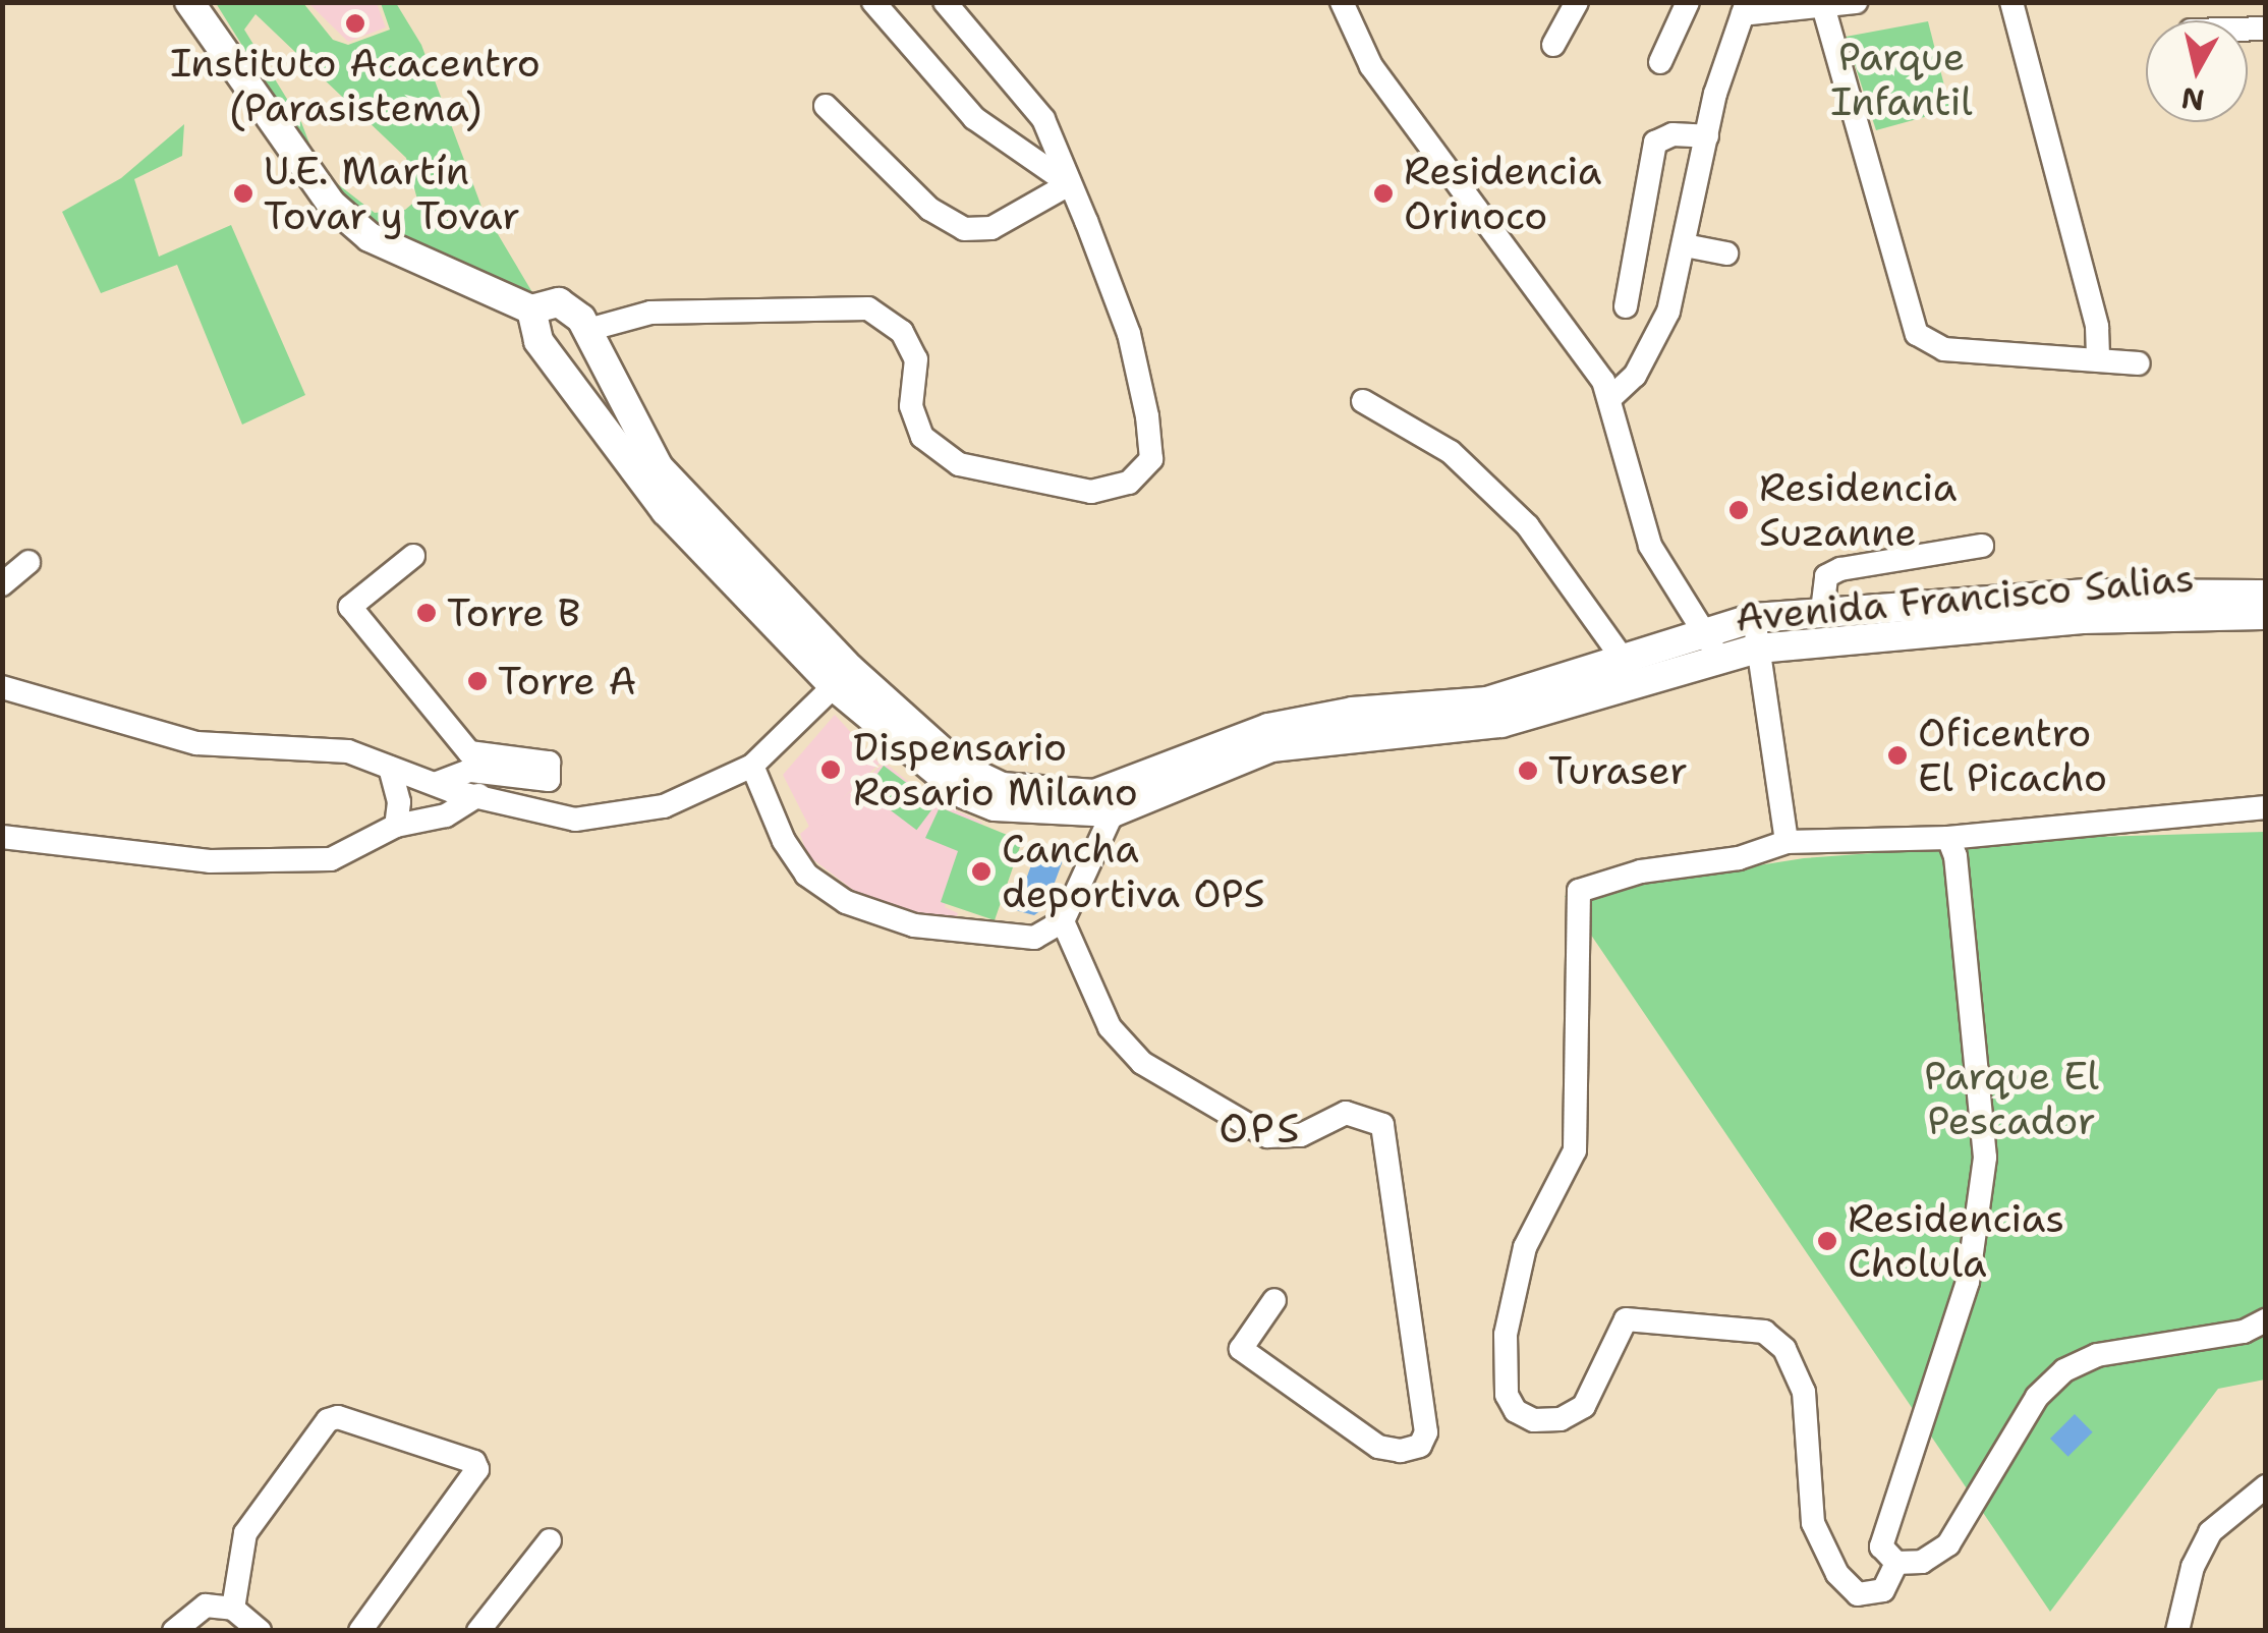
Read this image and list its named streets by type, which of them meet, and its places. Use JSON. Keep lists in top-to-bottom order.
{
  "streets": {
    "street": ["Avenida Francisco Salias"]
  },
  "districts": ["OPS"],
  "parks": ["Parque Infantil", "Parque El Pescador"],
  "places": [
    "Instituto Acacentro (Parasistema)",
    "U.E. Martín Tovar y Tovar",
    "Residencia Orinoco",
    "Residencia Suzanne",
    "Torre B",
    "Torre A",
    "Oficentro El Picacho",
    "Dispensario Rosario Milano",
    "Turaser",
    "Cancha deportiva OPS",
    "Residencias Cholula"
  ],
  "north": "bottom"
}
